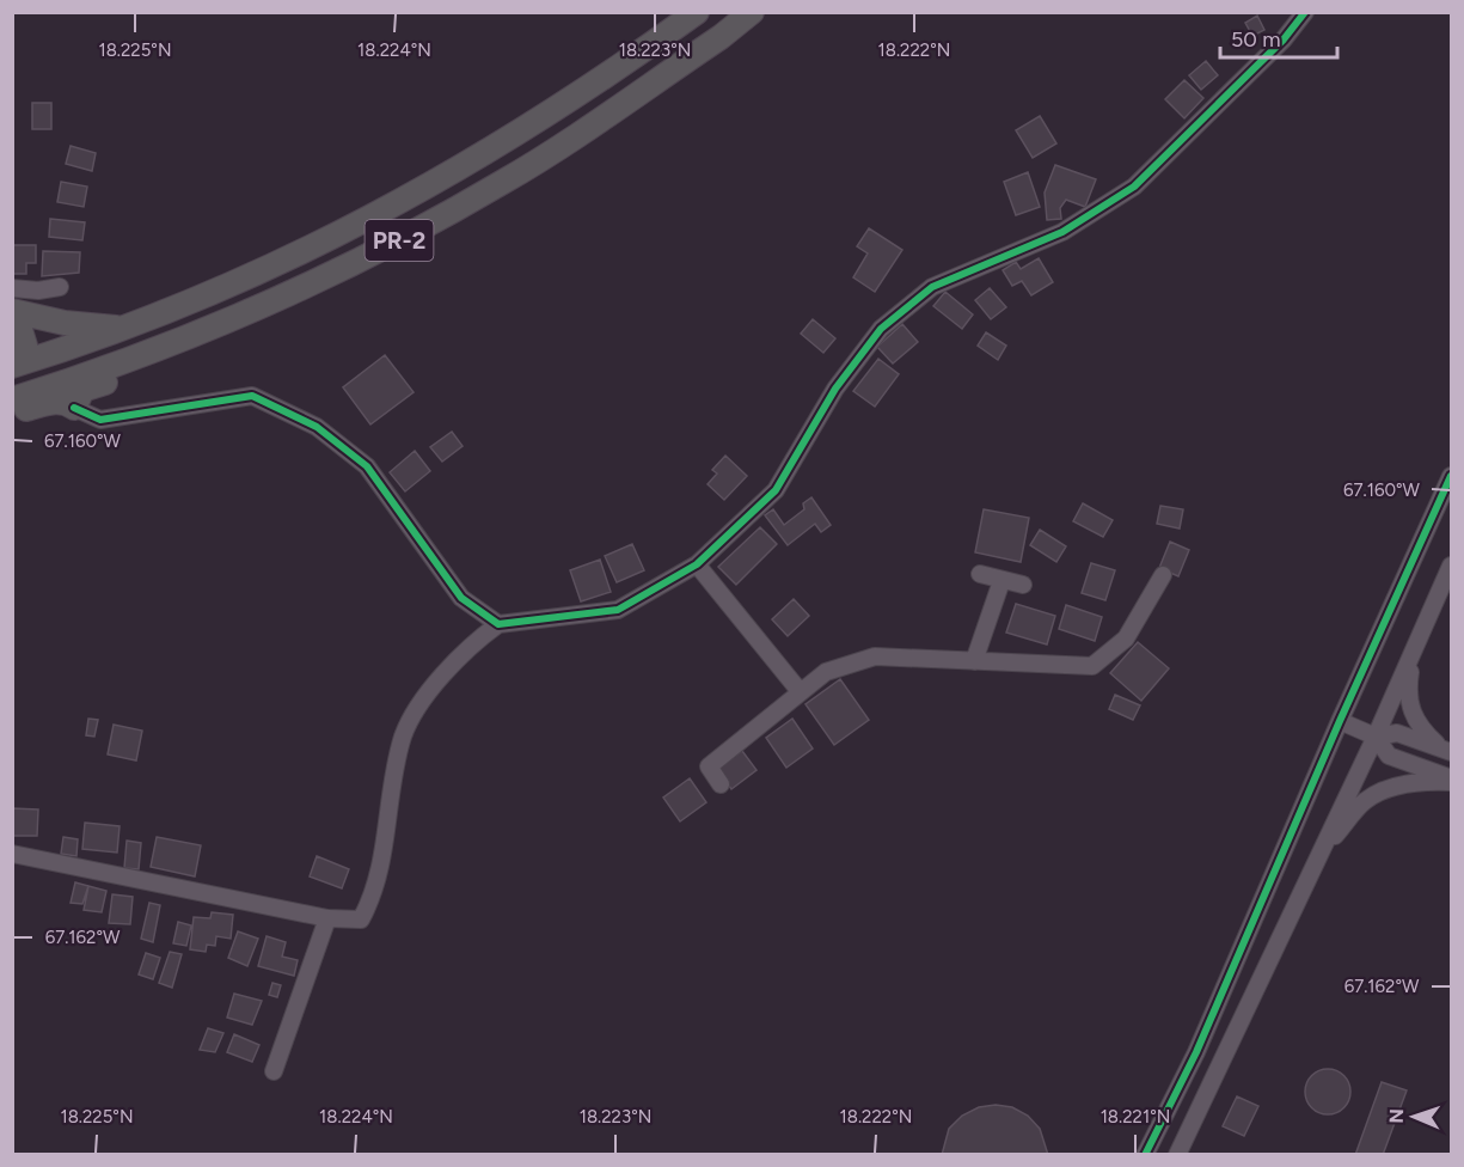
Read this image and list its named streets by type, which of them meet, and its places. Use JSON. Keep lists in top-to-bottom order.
{
  "streets": {
    "highway": ["PR-2"]
  },
  "scale_bar": "50 m",
  "north": "left",
  "coordinates": [
    "18.225°N",
    "18.224°N",
    "18.223°N",
    "18.222°N",
    "67.160°W",
    "67.162°W",
    "18.221°N"
  ]
}
